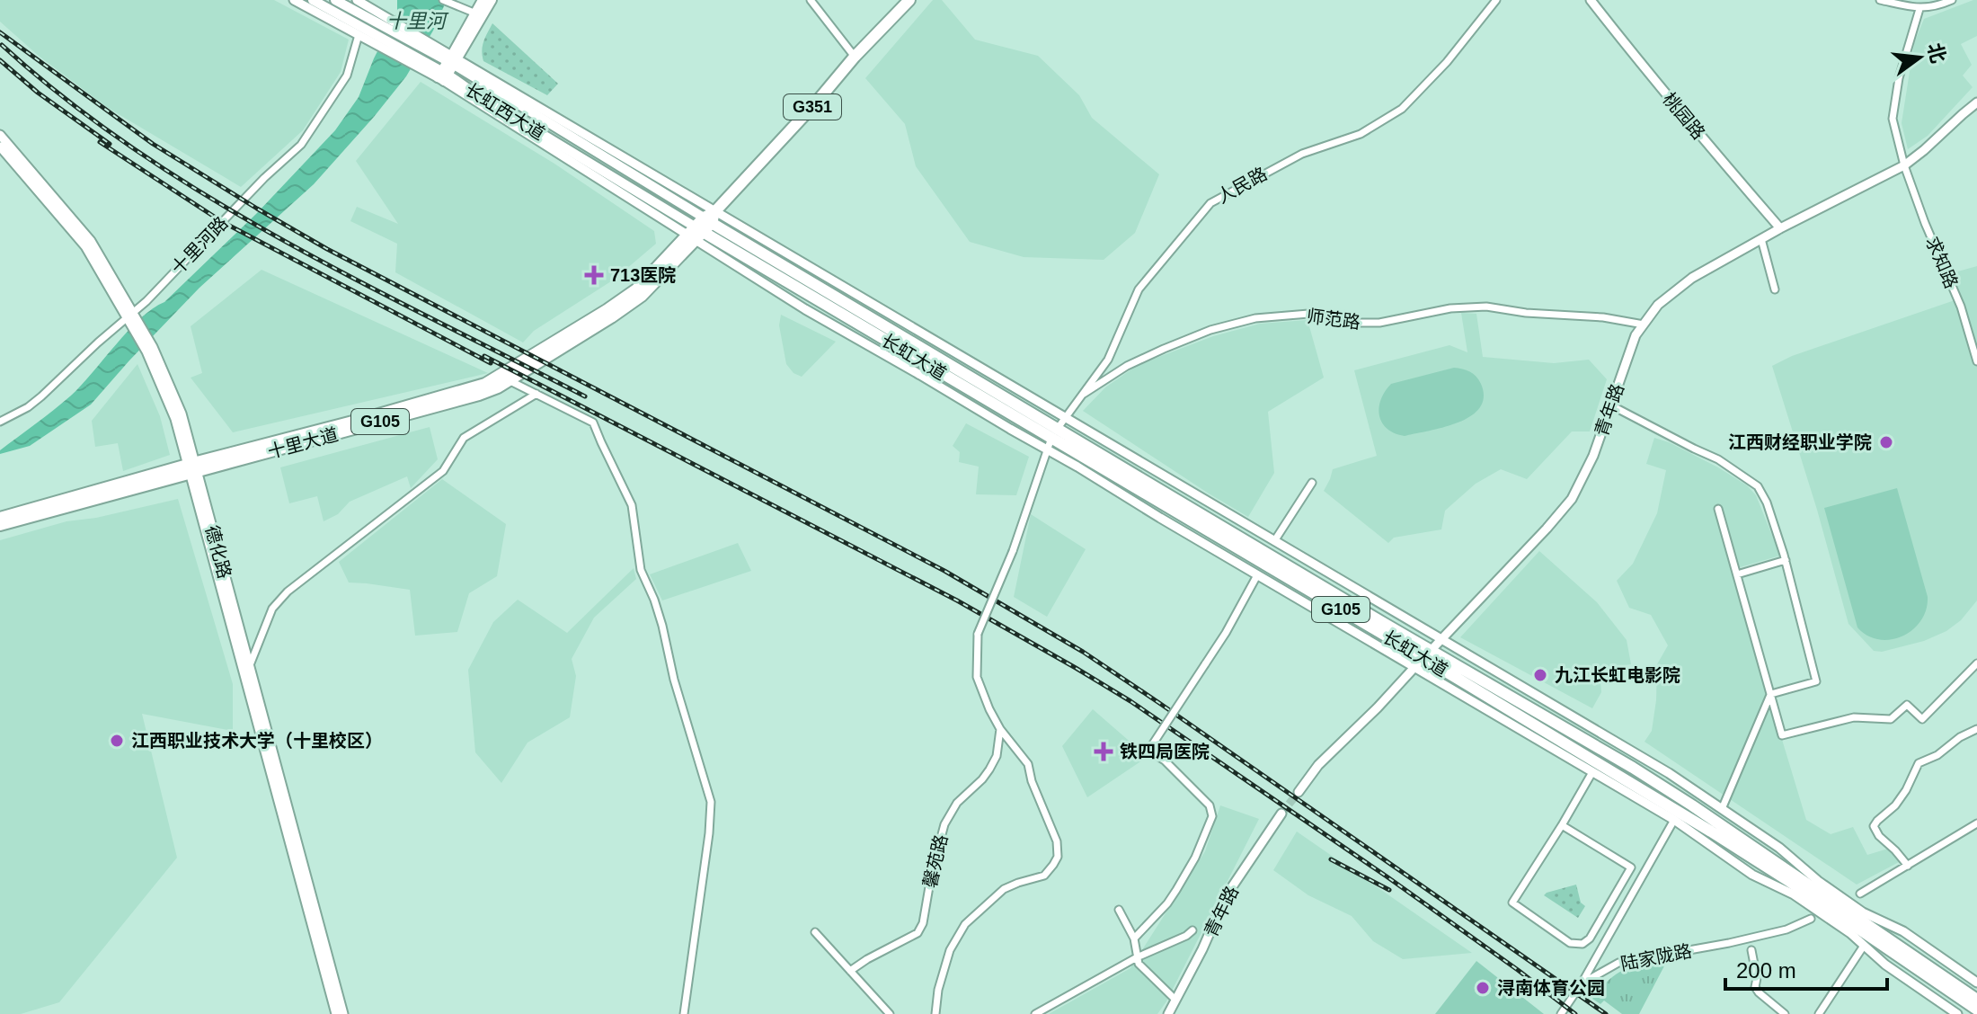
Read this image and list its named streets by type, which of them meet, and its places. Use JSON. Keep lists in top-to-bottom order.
{
  "streets": {
    "highway": [
      "G351",
      "长虹大道",
      "G105",
      "十里大道"
    ],
    "main road": ["长虹西大道"],
    "street": [
      "桃园路",
      "人民路",
      "十里河路",
      "求知路",
      "师范路",
      "青年路",
      "德化路",
      "馨苑路",
      "陆家陇路"
    ]
  },
  "crossings": [
    ["长虹西大道", "十里河路"],
    ["长虹西大道", "长虹大道"],
    ["长虹西大道", "十里大道"],
    ["桃园路", "青年路"],
    ["人民路", "师范路"],
    ["人民路", "长虹大道"],
    ["人民路", "馨苑路"],
    ["十里河路", "德化路"],
    ["求知路", "青年路"],
    ["师范路", "青年路"],
    ["长虹大道", "青年路"],
    ["长虹大道", "十里大道"],
    ["十里大道", "德化路"]
  ],
  "water": ["十里河"],
  "places": {
    "health": ["713医院", "铁四局医院"],
    "other": [
      "江西财经职业学院",
      "九江长虹电影院",
      "江西职业技术大学（十里校区）",
      "浔南体育公园"
    ]
  },
  "scale_bar": "200 m",
  "north": "right"
}
